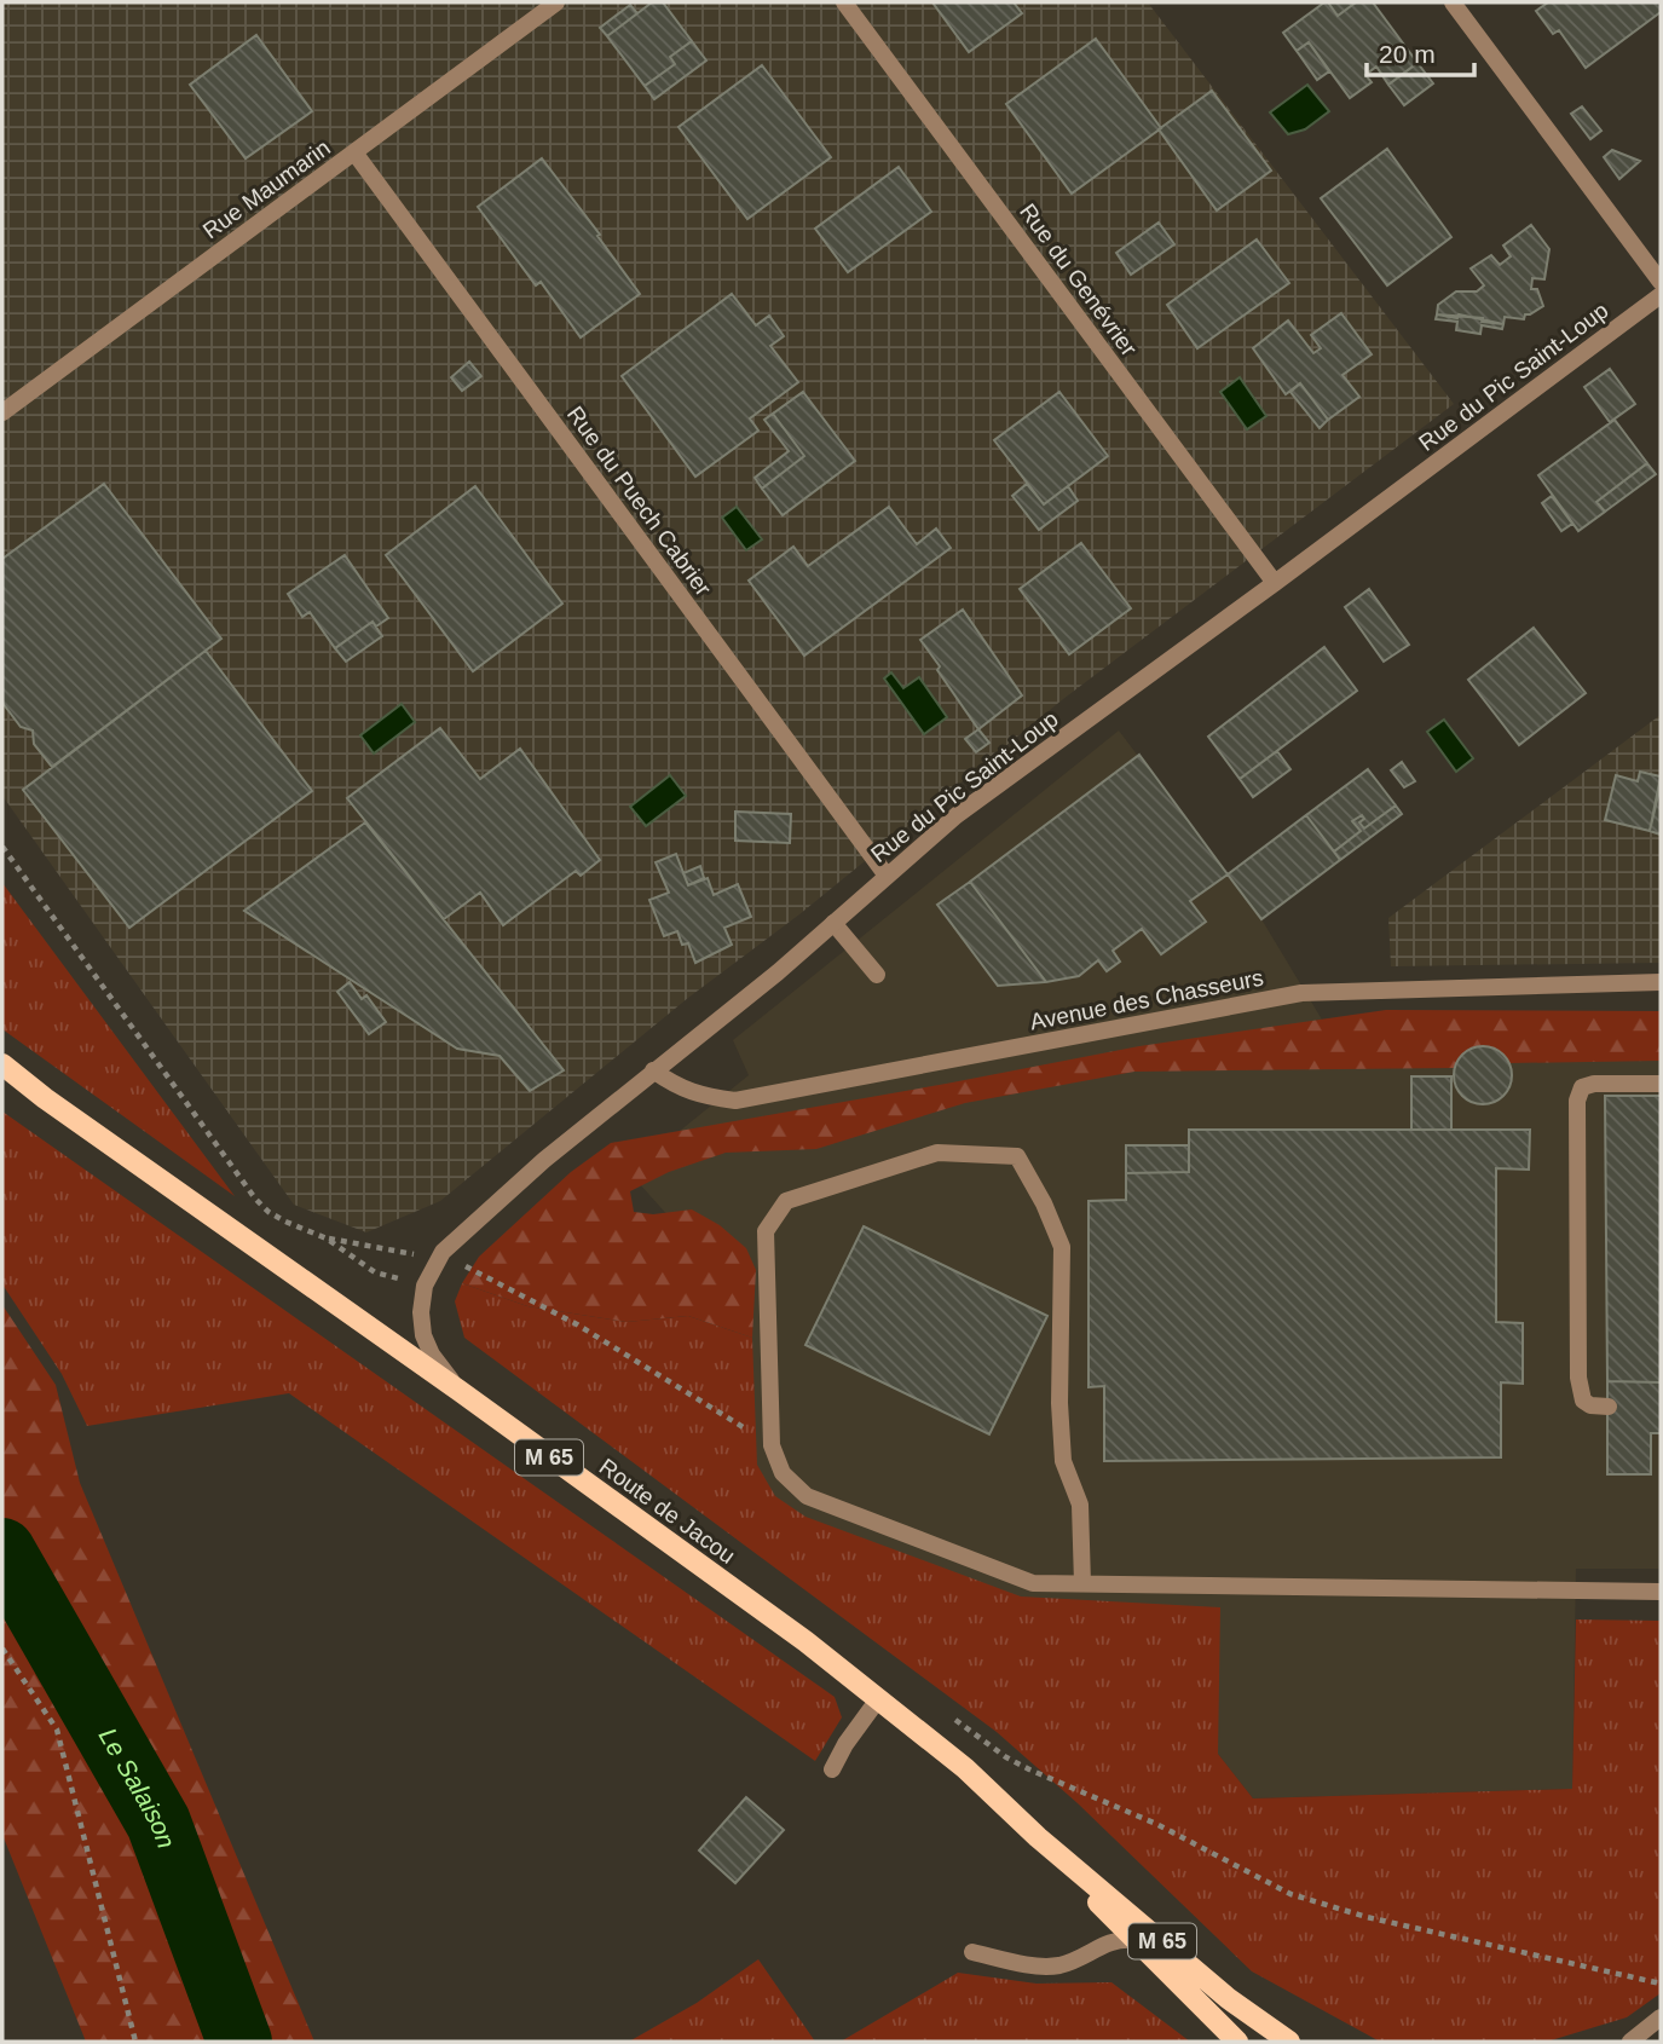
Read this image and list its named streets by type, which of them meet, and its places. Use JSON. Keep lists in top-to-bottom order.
{
  "streets": {
    "main road": ["M 65", "Route de Jacou"],
    "street": [
      "Rue Maumarin",
      "Rue du Genévrier",
      "Rue du Pic Saint-Loup",
      "Rue du Puech Cabrier",
      "Avenue des Chasseurs"
    ]
  },
  "crossings": [
    ["Rue Maumarin", "Rue du Puech Cabrier"],
    ["Rue du Genévrier", "Rue du Pic Saint-Loup"],
    ["Rue du Pic Saint-Loup", "Rue du Puech Cabrier"],
    ["Rue du Pic Saint-Loup", "Avenue des Chasseurs"],
    ["Rue du Pic Saint-Loup", "Route de Jacou"]
  ],
  "water": ["Le Salaison"],
  "scale_bar": "20 m"
}
